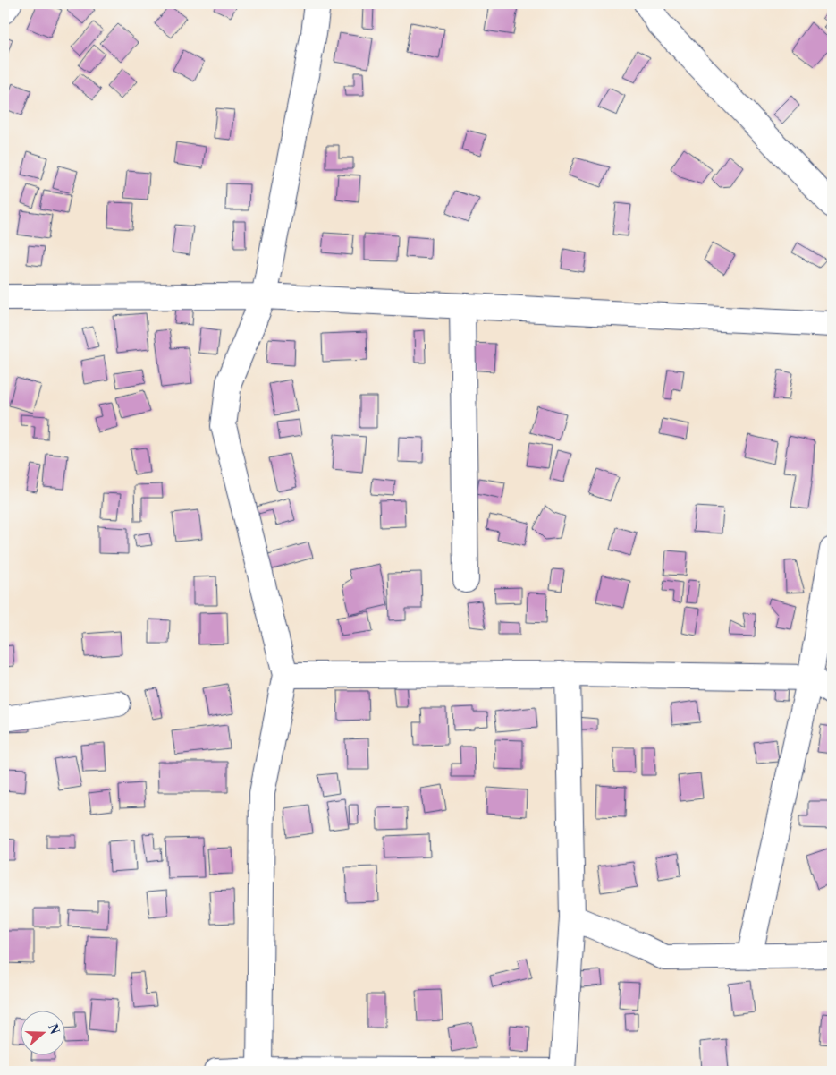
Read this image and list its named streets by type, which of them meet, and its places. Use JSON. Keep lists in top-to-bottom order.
{
  "north": "right"
}
